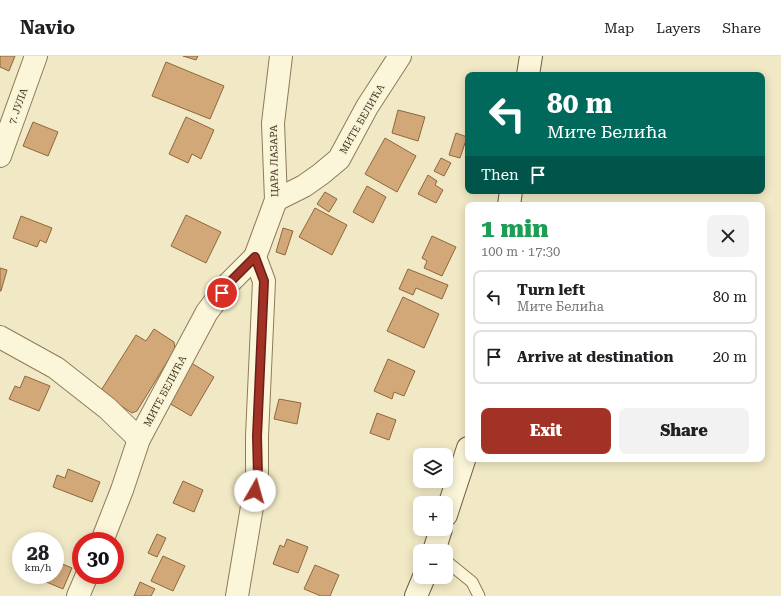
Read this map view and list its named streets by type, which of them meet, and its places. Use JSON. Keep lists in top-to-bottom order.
{
  "streets": {
    "street": ["7. ЈУЛА", "МИТЕ БЕЛИЋА", "ЦАРА ЛАЗАРА"]
  },
  "crossings": [
    ["МИТЕ БЕЛИЋА", "ЦАРА ЛАЗАРА"]
  ],
  "page": {
    "header": "Navio",
    "nav": ["Map", "Layers", "Share"],
    "turn": ["80 m", "Мите Белића"],
    "then": "Then",
    "heading": ["1 min", "100 m · 17:30"],
    "list": [
      {
        "name": "Turn left",
        "note": "Мите Белића",
        "value": "80 m"
      },
      {
        "name": "Arrive at destination",
        "value": "20 m"
      }
    ],
    "buttons": ["Exit", "Share"],
    "map_buttons": ["+", "−"],
    "speed": "28 km/h",
    "limit": "30"
  }
}
